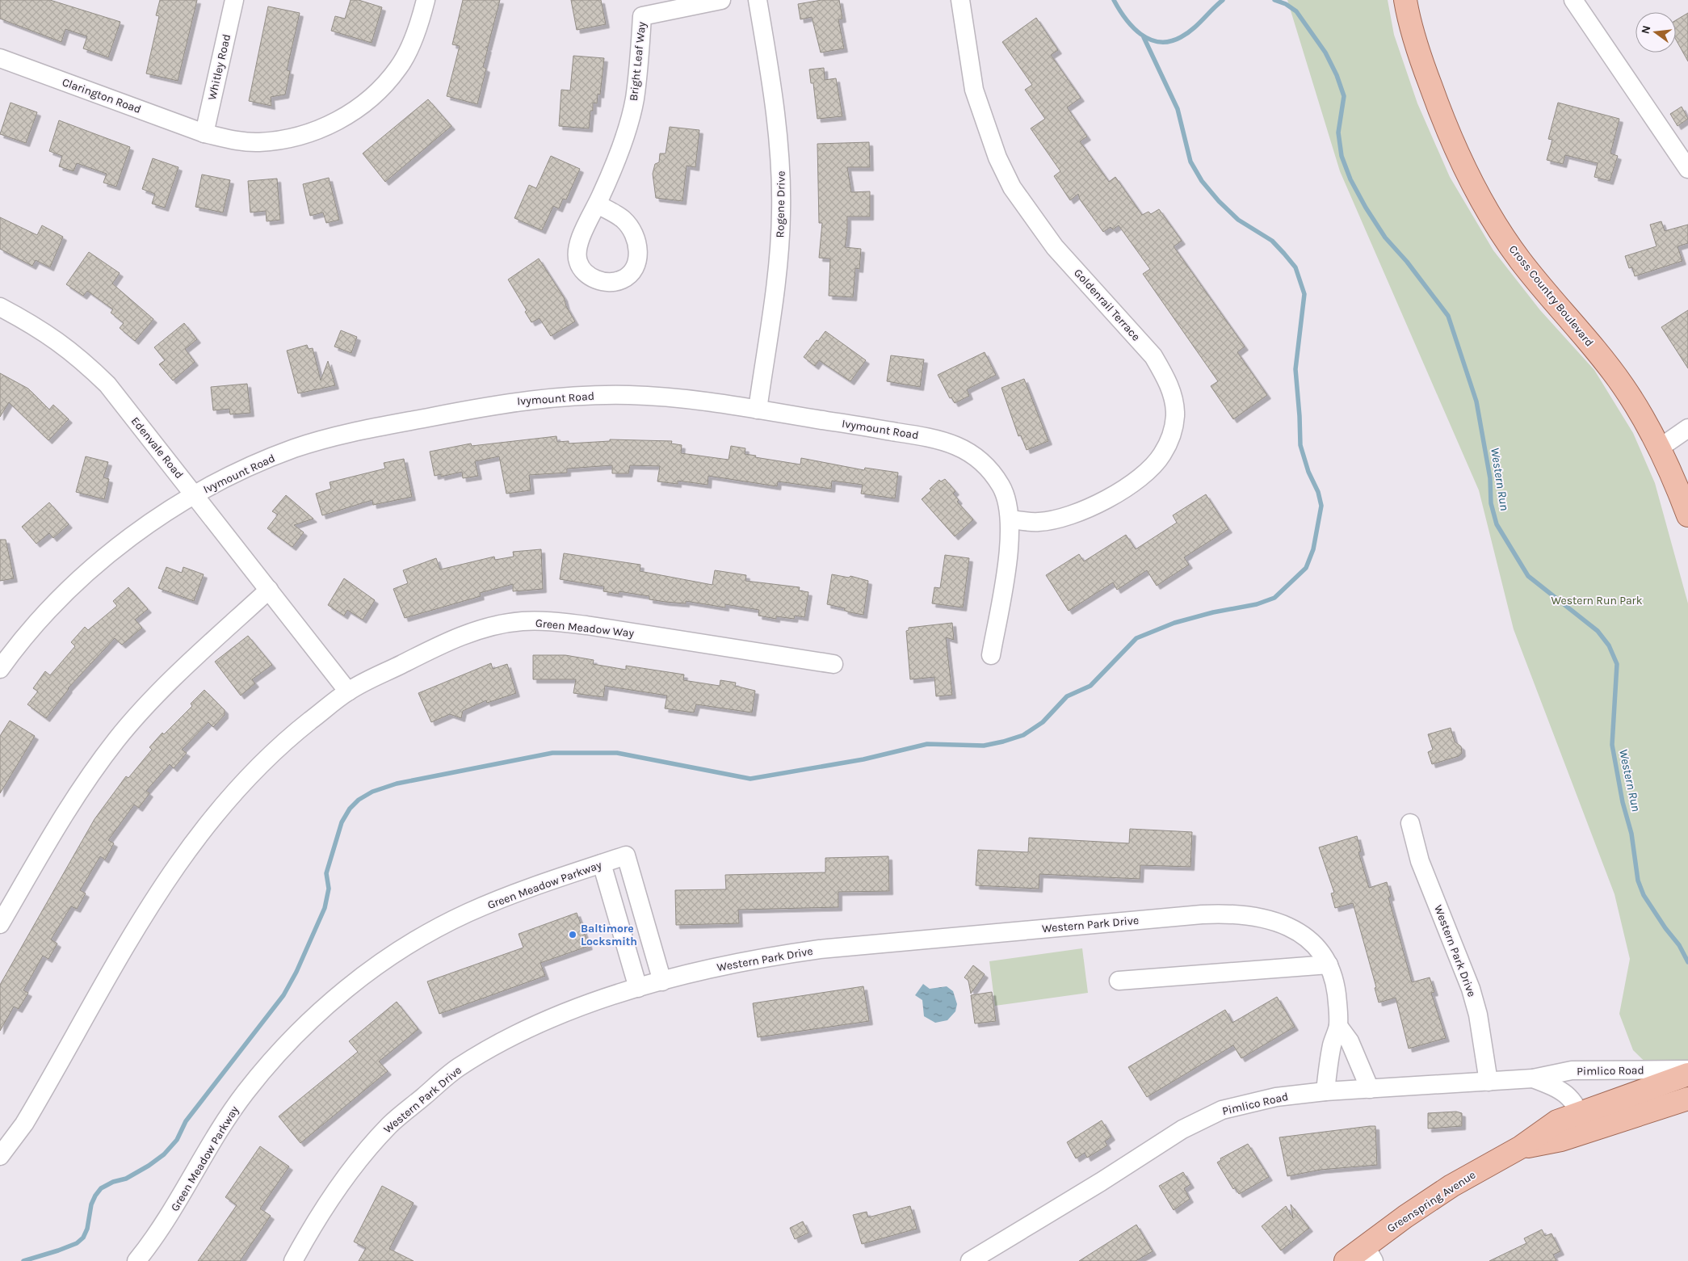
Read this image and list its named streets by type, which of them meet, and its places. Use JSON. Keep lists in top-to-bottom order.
{
  "streets": {
    "main road": ["Cross Country Boulevard", "Greenspring Avenue"],
    "street": [
      "Bright Leaf Way",
      "Whitley Road",
      "Clarington Road",
      "Rogene Drive",
      "Goldenrail Terrace",
      "Ivymount Road",
      "Edenvale Road",
      "Green Meadow Way",
      "Green Meadow Parkway",
      "Western Park Drive",
      "Pimlico Road"
    ]
  },
  "crossings": [
    ["Whitley Road", "Clarington Road"],
    ["Rogene Drive", "Ivymount Road"],
    ["Goldenrail Terrace", "Ivymount Road"],
    ["Ivymount Road", "Edenvale Road"],
    ["Edenvale Road", "Green Meadow Way"],
    ["Green Meadow Parkway", "Western Park Drive"],
    ["Western Park Drive", "Pimlico Road"],
    ["Pimlico Road", "Greenspring Avenue"]
  ],
  "water": ["Western Run"],
  "parks": ["Western Run Park"],
  "places": ["Baltimore Locksmith"],
  "north": "left"
}
